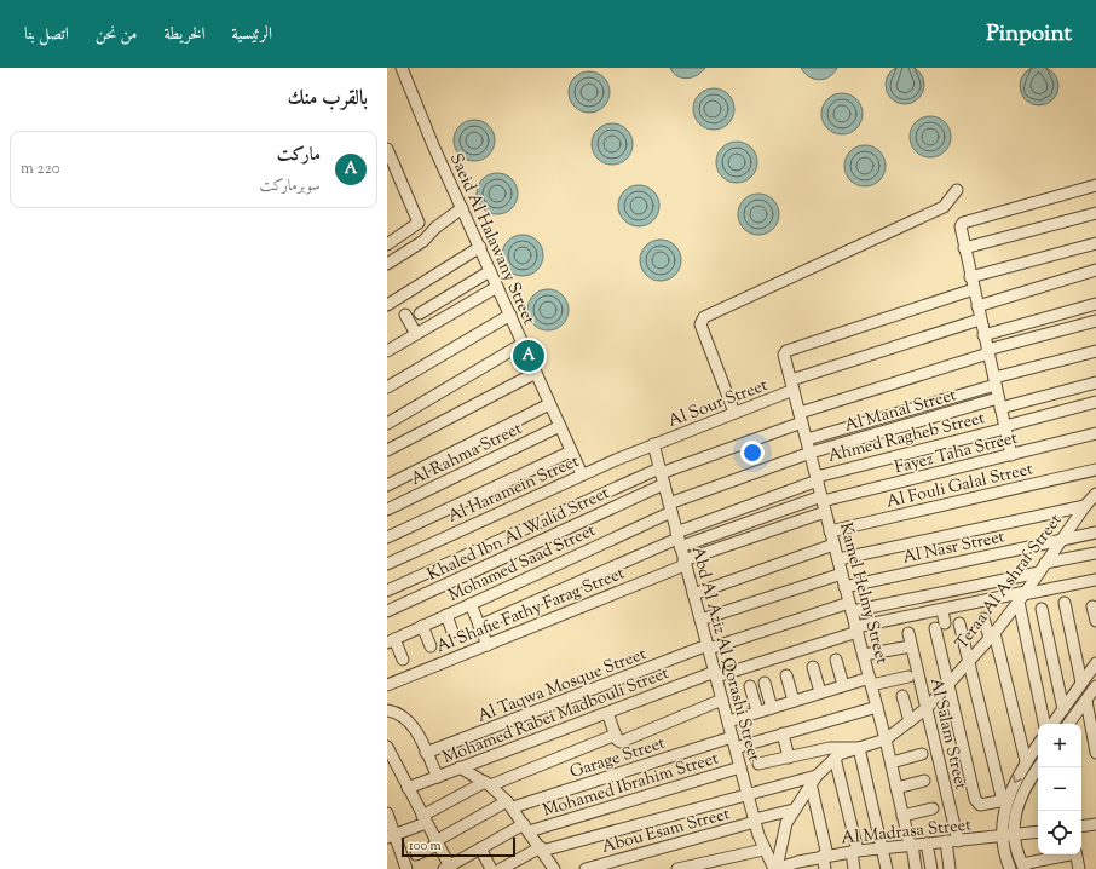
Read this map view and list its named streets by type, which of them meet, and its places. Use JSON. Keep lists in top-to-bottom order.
{
  "streets": {
    "street": [
      "Saeid Al Halawany Street",
      "Al Sour Street",
      "Al Manal Street",
      "Ahmed Ragheb Street",
      "Fayez Taha Street",
      "Al Rahma Street",
      "Al Fouli Galal Street",
      "Al Haramein Street",
      "Khaled Ibn Al Walid Street",
      "Al Nasr Street",
      "Mohamed Saad Street",
      "Teraa Al Ashraf Street",
      "Kamel Helmy Street",
      "Al Shafie Fathy Farag Street",
      "Abd Al Aziz Al Qorashi Street",
      "Al Taqwa Mosque Street",
      "Mohamed Rabei Madbouli Street",
      "Al Salam Street",
      "Garage Street",
      "Mohamed Ibrahim Street",
      "Abou Esam Street",
      "Al Madrasa Street"
    ]
  },
  "crossings": [
    ["Saeid Al Halawany Street", "Al Rahma Street"],
    ["Saeid Al Halawany Street", "Al Haramein Street"],
    ["Al Sour Street", "Al Haramein Street"],
    ["Al Sour Street", "Kamel Helmy Street"],
    ["Al Sour Street", "Abd Al Aziz Al Qorashi Street"],
    ["Al Manal Street", "Mohamed Saad Street"],
    ["Al Manal Street", "Kamel Helmy Street"],
    ["Al Manal Street", "Abd Al Aziz Al Qorashi Street"],
    ["Ahmed Ragheb Street", "Kamel Helmy Street"],
    ["Ahmed Ragheb Street", "Abd Al Aziz Al Qorashi Street"],
    ["Fayez Taha Street", "Kamel Helmy Street"],
    ["Fayez Taha Street", "Al Shafie Fathy Farag Street"],
    ["Al Fouli Galal Street", "Kamel Helmy Street"],
    ["Al Haramein Street", "Abd Al Aziz Al Qorashi Street"],
    ["Khaled Ibn Al Walid Street", "Abd Al Aziz Al Qorashi Street"],
    ["Al Nasr Street", "Teraa Al Ashraf Street"],
    ["Al Nasr Street", "Kamel Helmy Street"],
    ["Mohamed Saad Street", "Abd Al Aziz Al Qorashi Street"],
    ["Teraa Al Ashraf Street", "Kamel Helmy Street"],
    ["Teraa Al Ashraf Street", "Abd Al Aziz Al Qorashi Street"],
    ["Teraa Al Ashraf Street", "Al Taqwa Mosque Street"],
    ["Teraa Al Ashraf Street", "Mohamed Rabei Madbouli Street"],
    ["Teraa Al Ashraf Street", "Al Salam Street"],
    ["Teraa Al Ashraf Street", "Abou Esam Street"],
    ["Teraa Al Ashraf Street", "Al Madrasa Street"],
    ["Kamel Helmy Street", "Al Shafie Fathy Farag Street"],
    ["Kamel Helmy Street", "Al Taqwa Mosque Street"],
    ["Kamel Helmy Street", "Mohamed Rabei Madbouli Street"],
    ["Kamel Helmy Street", "Garage Street"],
    ["Kamel Helmy Street", "Al Madrasa Street"],
    ["Al Shafie Fathy Farag Street", "Abd Al Aziz Al Qorashi Street"],
    ["Abd Al Aziz Al Qorashi Street", "Al Taqwa Mosque Street"],
    ["Abd Al Aziz Al Qorashi Street", "Mohamed Rabei Madbouli Street"],
    ["Abd Al Aziz Al Qorashi Street", "Garage Street"],
    ["Abd Al Aziz Al Qorashi Street", "Mohamed Ibrahim Street"],
    ["Abd Al Aziz Al Qorashi Street", "Abou Esam Street"],
    ["Abd Al Aziz Al Qorashi Street", "Al Madrasa Street"],
    ["Al Salam Street", "Al Madrasa Street"]
  ],
  "scale_bar": "100 m",
  "page": {
    "header": "Pinpoint",
    "nav": [
      "الرئيسية",
      "الخريطة",
      "من نحن",
      "اتصل بنا"
    ],
    "heading": "بالقرب منك",
    "list": [
      {
        "mark": "A",
        "name": "ماركت",
        "note": "سوبرماركت",
        "value": "220 m"
      }
    ],
    "pins": "A",
    "map_buttons": ["+", "−"],
    "scale": "100 m"
  }
}
